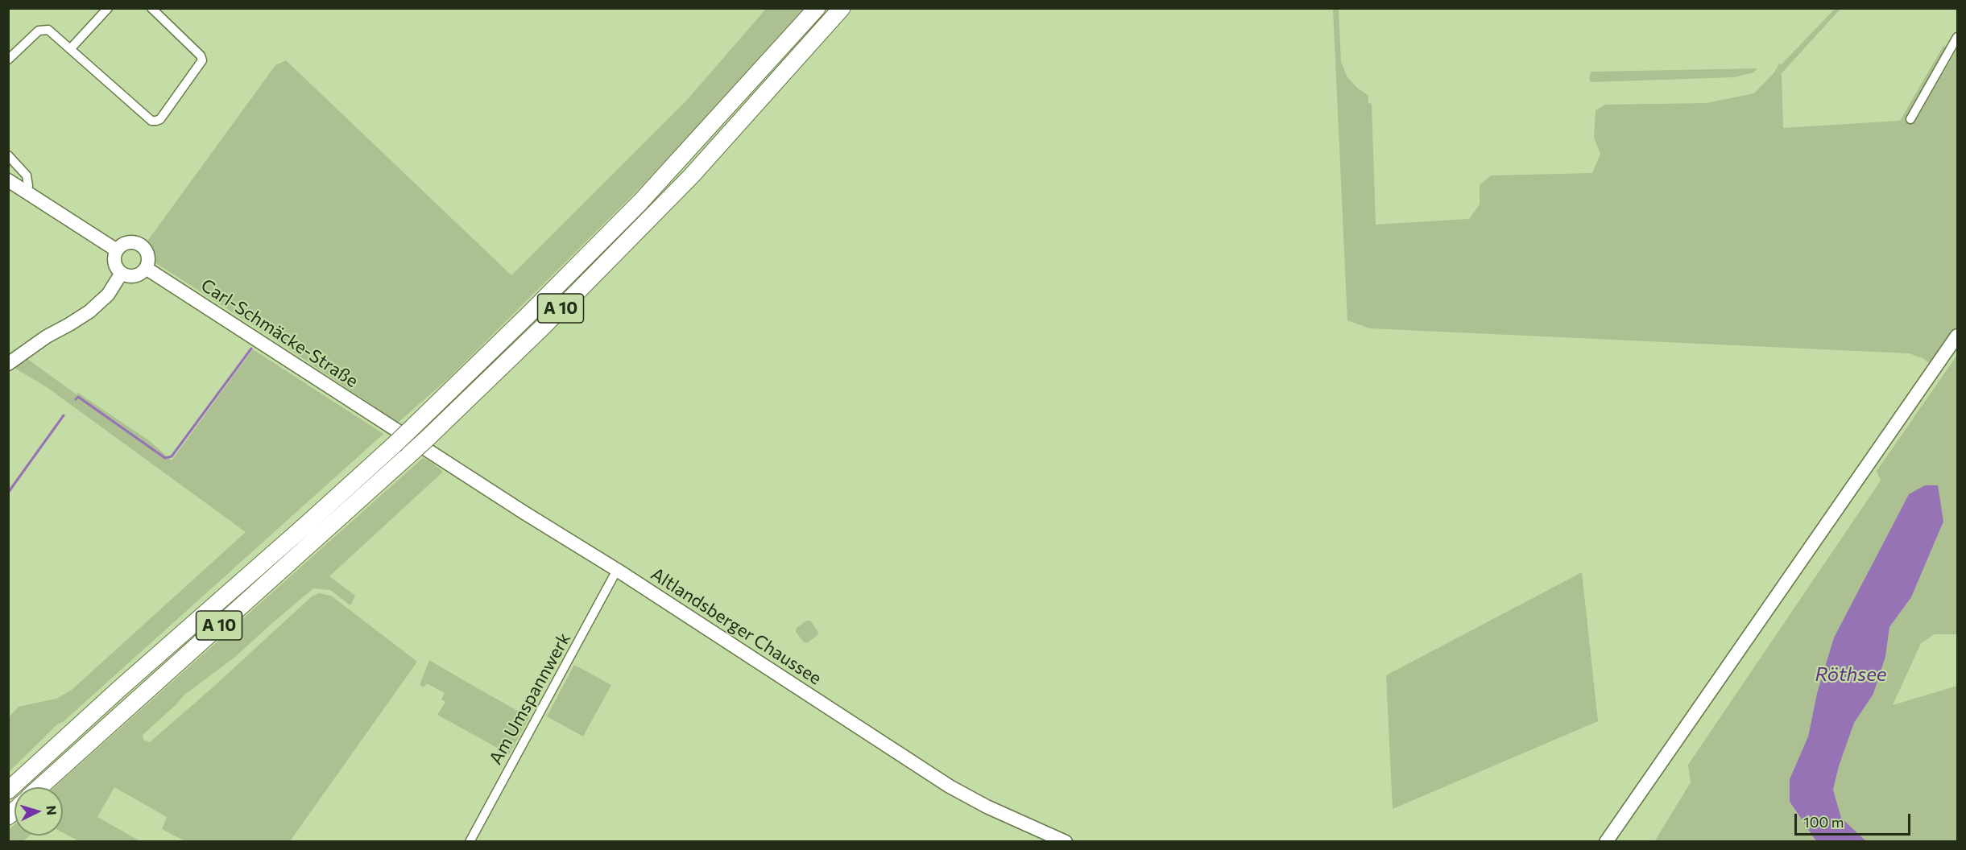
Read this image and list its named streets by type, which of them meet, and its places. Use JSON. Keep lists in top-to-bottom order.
{
  "streets": {
    "highway": ["A 10"],
    "street": ["Carl-Schmäcke-Straße", "Altlandsberger Chaussee", "Am Umspannwerk"]
  },
  "crossings": [
    ["Carl-Schmäcke-Straße", "Altlandsberger Chaussee"],
    ["Altlandsberger Chaussee", "Am Umspannwerk"]
  ],
  "water": ["Röthsee"],
  "scale_bar": "100 m",
  "north": "right"
}
